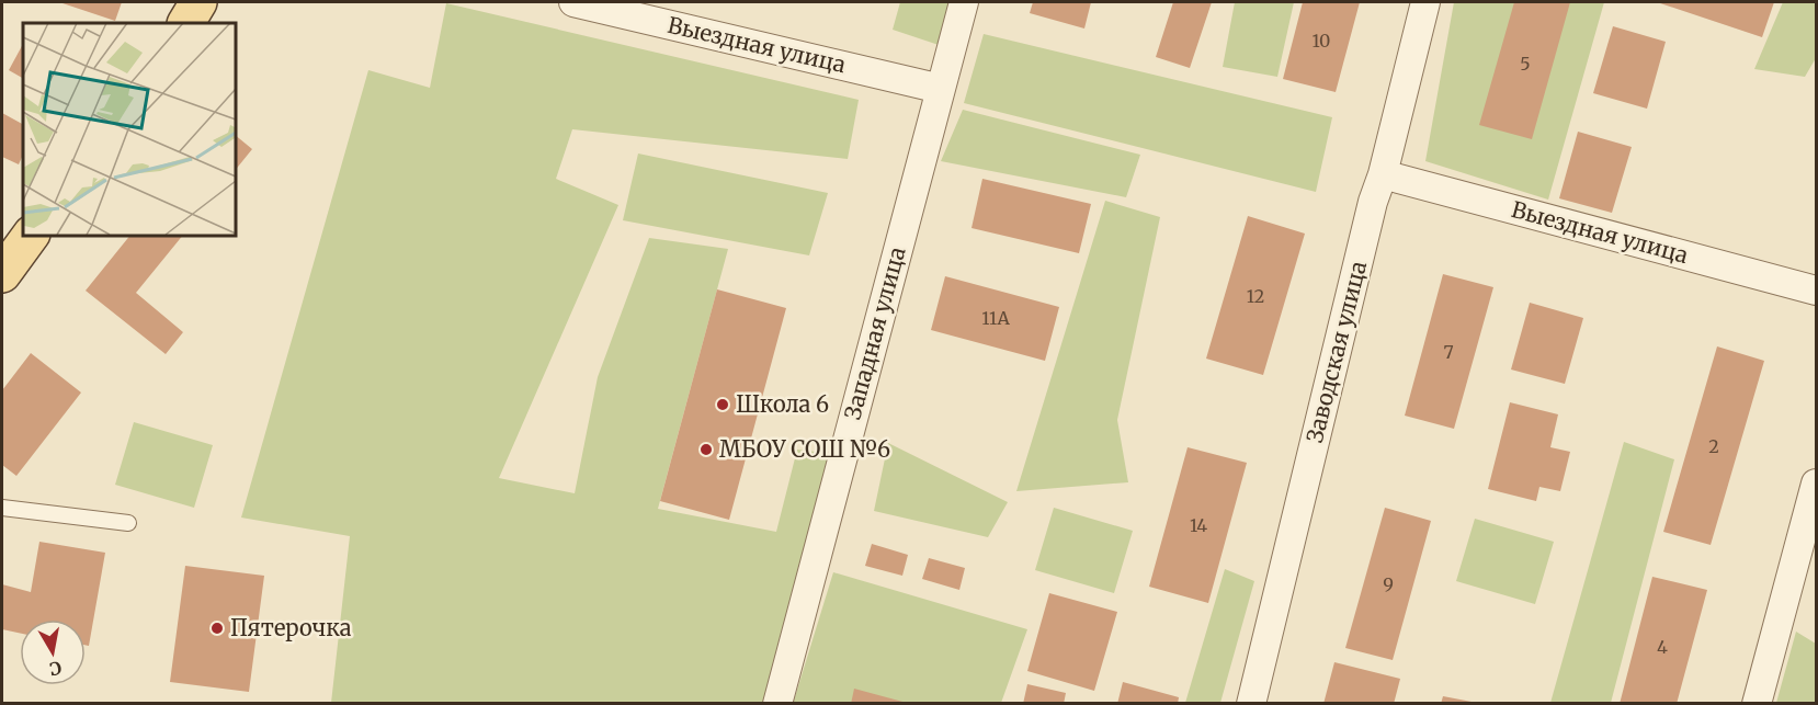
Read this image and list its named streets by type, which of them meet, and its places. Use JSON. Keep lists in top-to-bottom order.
{
  "streets": {
    "street": ["Выездная улица", "Западная улица", "Заводская улица"]
  },
  "crossings": [
    ["Выездная улица", "Западная улица"],
    ["Выездная улица", "Заводская улица"]
  ],
  "places": ["Школа 6", "МБОУ СОШ №6", "Пятерочка"],
  "house_numbers": [
    "10",
    "5",
    "12",
    "11А",
    "7",
    "2",
    "14",
    "9",
    "4"
  ],
  "north": "bottom"
}
